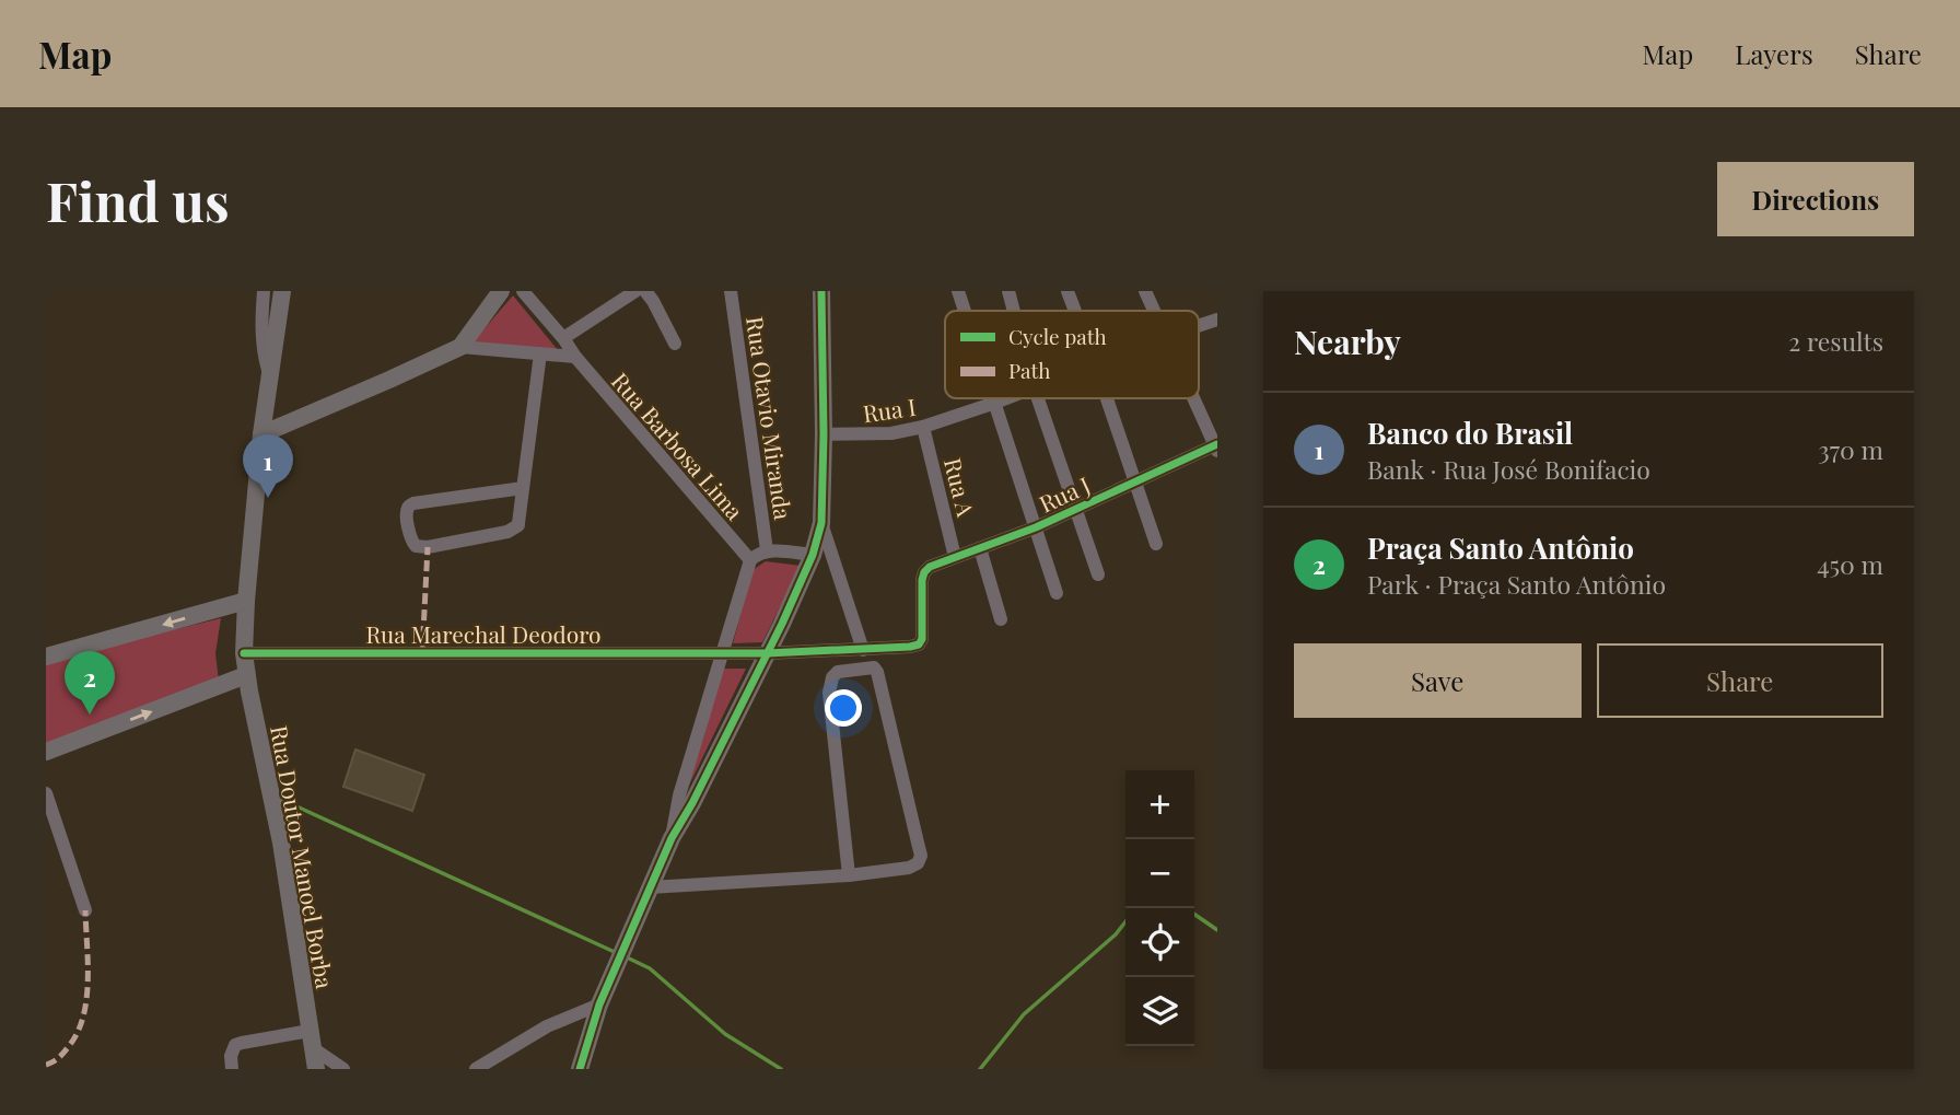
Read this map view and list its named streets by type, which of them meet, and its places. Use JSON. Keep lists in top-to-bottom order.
{
  "streets": {
    "street": [
      "Rua I",
      "Rua Otavio Miranda",
      "Rua Barbosa Lima",
      "Rua A",
      "Rua J",
      "Rua Marechal Deodoro",
      "Rua Doutor Manoel Borba"
    ]
  },
  "crossings": [
    ["Rua I", "Rua A"],
    ["Rua A", "Rua J"],
    ["Rua J", "Rua Marechal Deodoro"],
    ["Rua Marechal Deodoro", "Rua Doutor Manoel Borba"]
  ],
  "legend": ["Cycle path", "Path"],
  "page": {
    "header": "Map",
    "nav": ["Map", "Layers", "Share"],
    "buttons": [
      "Directions",
      ["Save", "Share"]
    ],
    "title": "Find us",
    "heading": ["Nearby", "2 results"],
    "list": [
      {
        "mark": "1",
        "name": "Banco do Brasil",
        "note": "Bank · Rua José Bonifacio",
        "value": "370 m"
      },
      {
        "mark": "2",
        "name": "Praça Santo Antônio",
        "note": "Park · Praça Santo Antônio",
        "value": "450 m"
      }
    ],
    "pins": ["1", "2"],
    "map_buttons": ["+", "−"]
  }
}
